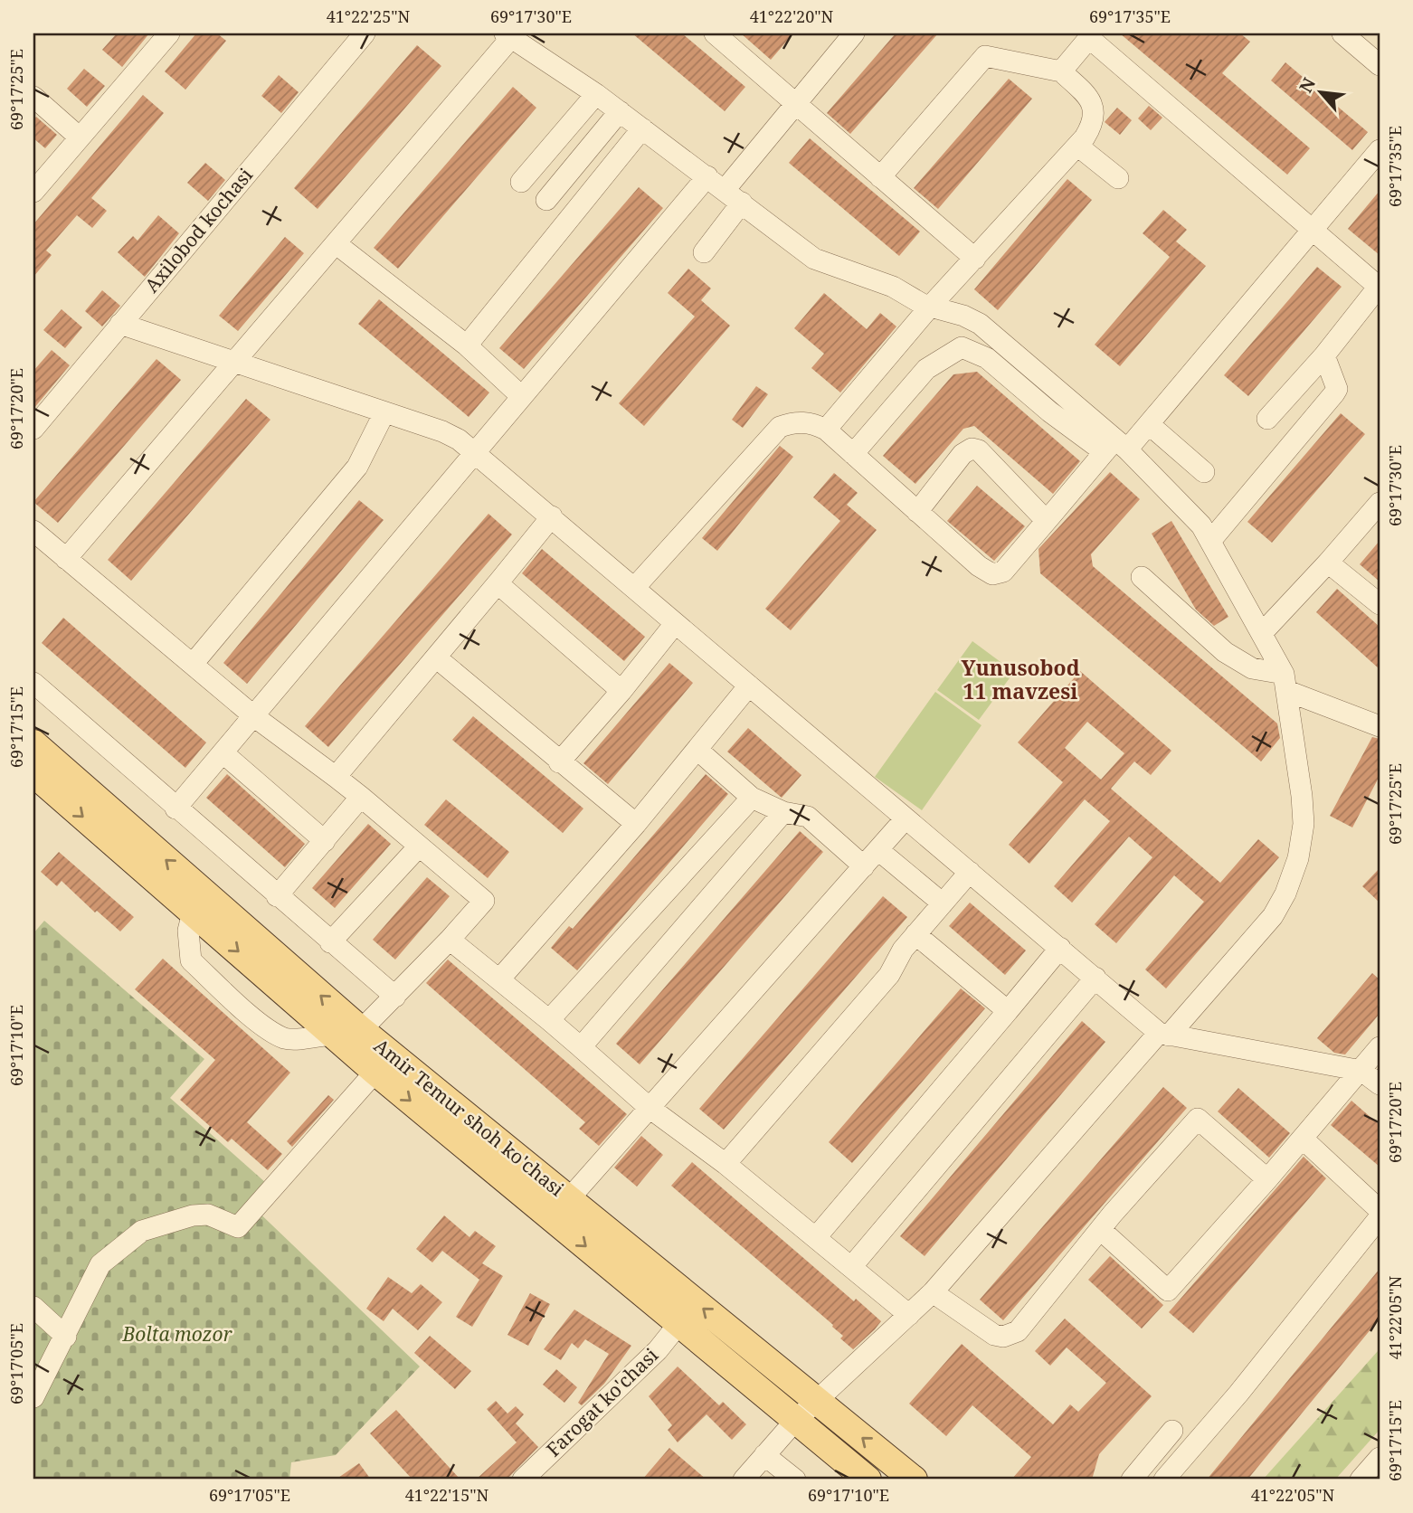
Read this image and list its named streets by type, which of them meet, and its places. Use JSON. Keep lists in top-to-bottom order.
{
  "streets": {
    "main road": ["Amir Temur shoh ko'chasi"],
    "street": ["Axilobod kochasi", "Farogat ko'chasi"]
  },
  "crossings": [
    ["Amir Temur shoh ko'chasi", "Farogat ko'chasi"]
  ],
  "districts": ["Yunusobod 11 mavzesi"],
  "parks": ["Bolta mozor"],
  "north": "top left",
  "coordinates": [
    "41°22'25\"N",
    "69°17'30\"E",
    "41°22'20\"N",
    "69°17'35\"E",
    "69°17'25\"E",
    "69°17'20\"E",
    "69°17'15\"E",
    "69°17'10\"E",
    "41°22'05\"N",
    "69°17'05\"E",
    "41°22'15\"N"
  ]
}
